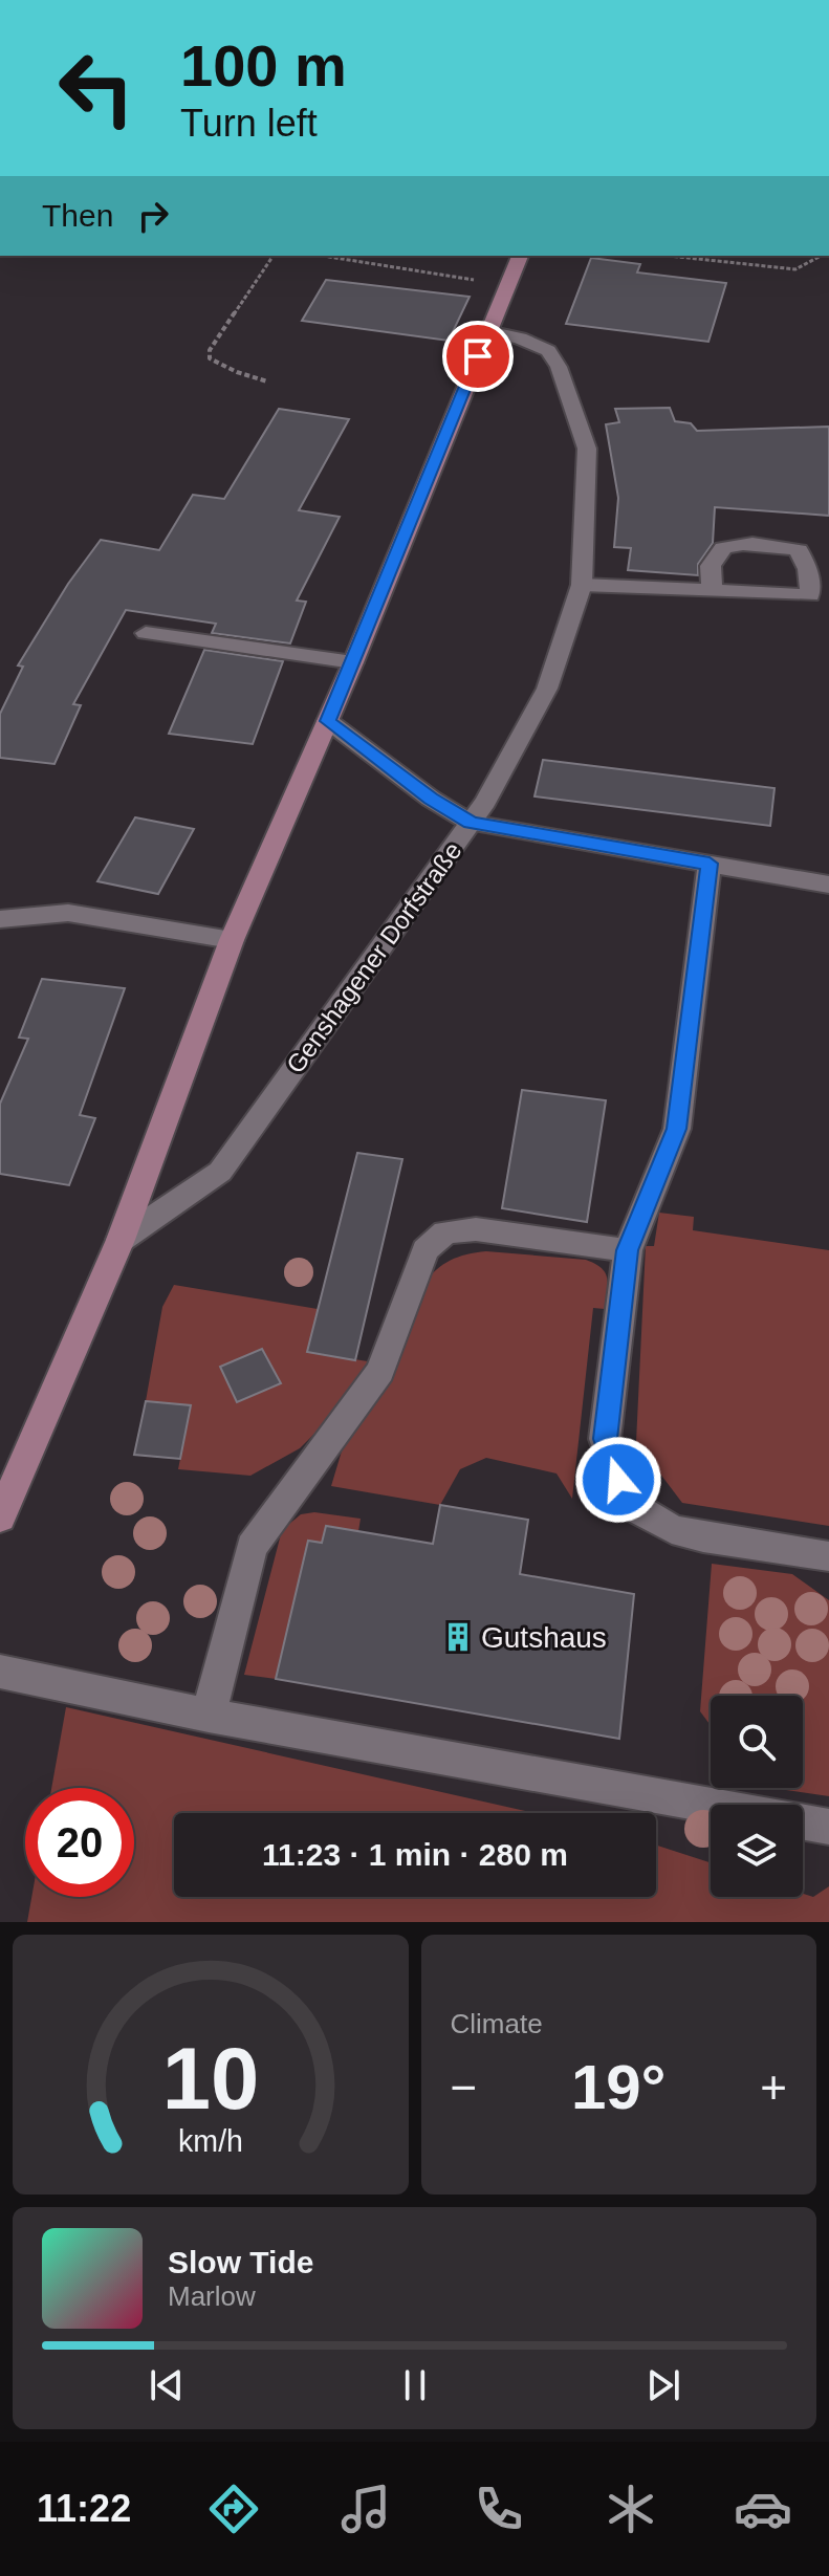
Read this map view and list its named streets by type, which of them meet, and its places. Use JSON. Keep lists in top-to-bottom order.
{
  "streets": {
    "street": ["Genshagener Dorfstraße"]
  },
  "places": {
    "building": ["Gutshaus"]
  },
  "page": {
    "turn": ["100 m", "Turn left"],
    "then": "Then",
    "limit": "20",
    "trip": "11:23 · 1 min · 280 m",
    "tile": "Climate",
    "heat": ["−", "19°", "+"],
    "song": ["Slow Tide", "Marlow"],
    "tabs": "11:22",
    "gauge": ["10", "km/h"]
  }
}
